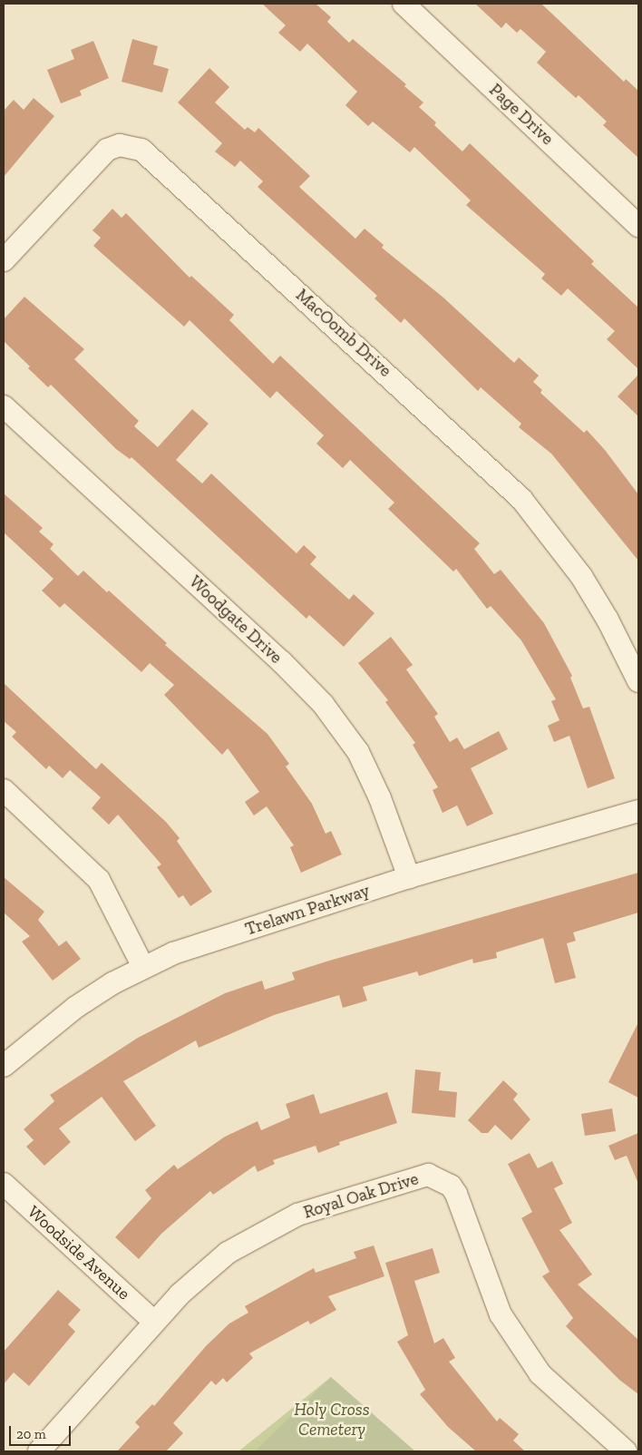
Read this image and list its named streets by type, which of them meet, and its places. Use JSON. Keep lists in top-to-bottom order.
{
  "streets": {
    "street": [
      "Page Drive",
      "MacOomb Drive",
      "Woodgate Drive",
      "Trelawn Parkway",
      "Royal Oak Drive",
      "Woodside Avenue"
    ]
  },
  "crossings": [
    ["Woodgate Drive", "Trelawn Parkway"],
    ["Royal Oak Drive", "Woodside Avenue"]
  ],
  "parks": ["Holy Cross Cemetery"],
  "scale_bar": "20 m"
}
